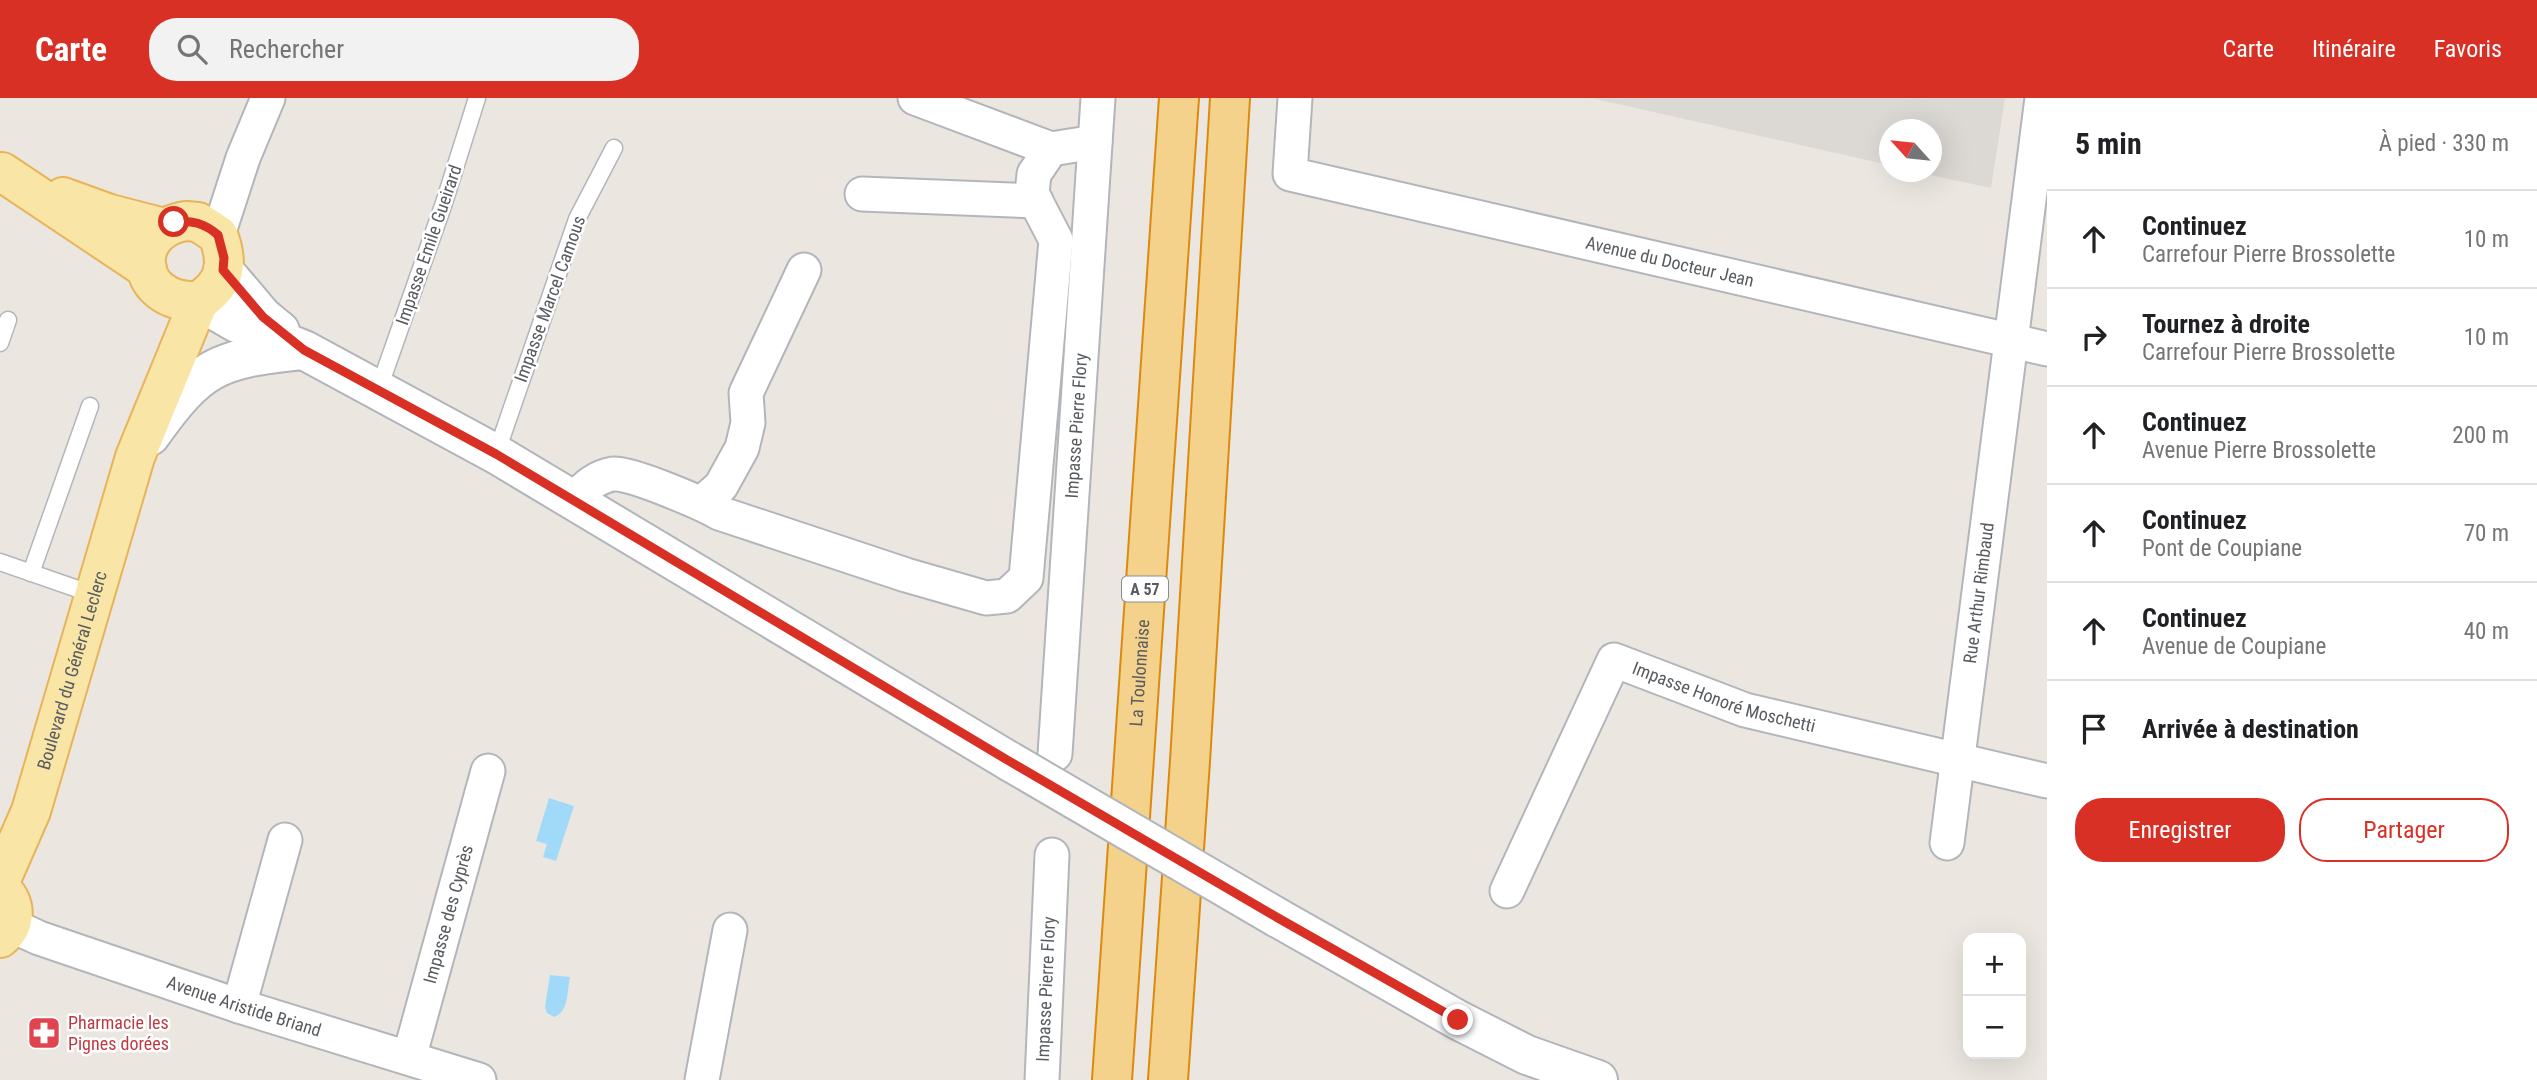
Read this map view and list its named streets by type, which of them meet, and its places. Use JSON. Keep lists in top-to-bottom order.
{
  "streets": {
    "highway": ["A 57", "La Toulonnaise"],
    "main road": ["Boulevard du Général Leclerc"],
    "street": [
      "Avenue du Docteur Jean",
      "Impasse Pierre Flory",
      "Rue Arthur Rimbaud",
      "Impasse Honoré Moschetti",
      "Impasse des Cyprès",
      "Avenue Aristide Briand"
    ],
    "lane": ["Impasse Emile Gueirard", "Impasse Marcel Camous"]
  },
  "crossings": [
    ["Avenue du Docteur Jean", "Rue Arthur Rimbaud"],
    ["Rue Arthur Rimbaud", "Impasse Honoré Moschetti"],
    ["Impasse des Cyprès", "Avenue Aristide Briand"]
  ],
  "places": {
    "pharmacy": ["Pharmacie les Pignes dorées"]
  },
  "north": "top left",
  "page": {
    "header": "Carte",
    "search": "Rechercher",
    "nav": ["Carte", "Itinéraire", "Favoris"],
    "heading": ["5 min", "À pied · 330 m"],
    "list": [
      ["Continuez", "Carrefour Pierre Brossolette", "10 m"],
      ["Tournez à droite", "Carrefour Pierre Brossolette", "10 m"],
      ["Continuez", "Avenue Pierre Brossolette", "200 m"],
      ["Continuez", "Pont de Coupiane", "70 m"],
      ["Continuez", "Avenue de Coupiane", "40 m"],
      "Arrivée à destination"
    ],
    "buttons": ["Enregistrer", "Partager"],
    "map_buttons": ["+", "−"]
  }
}
